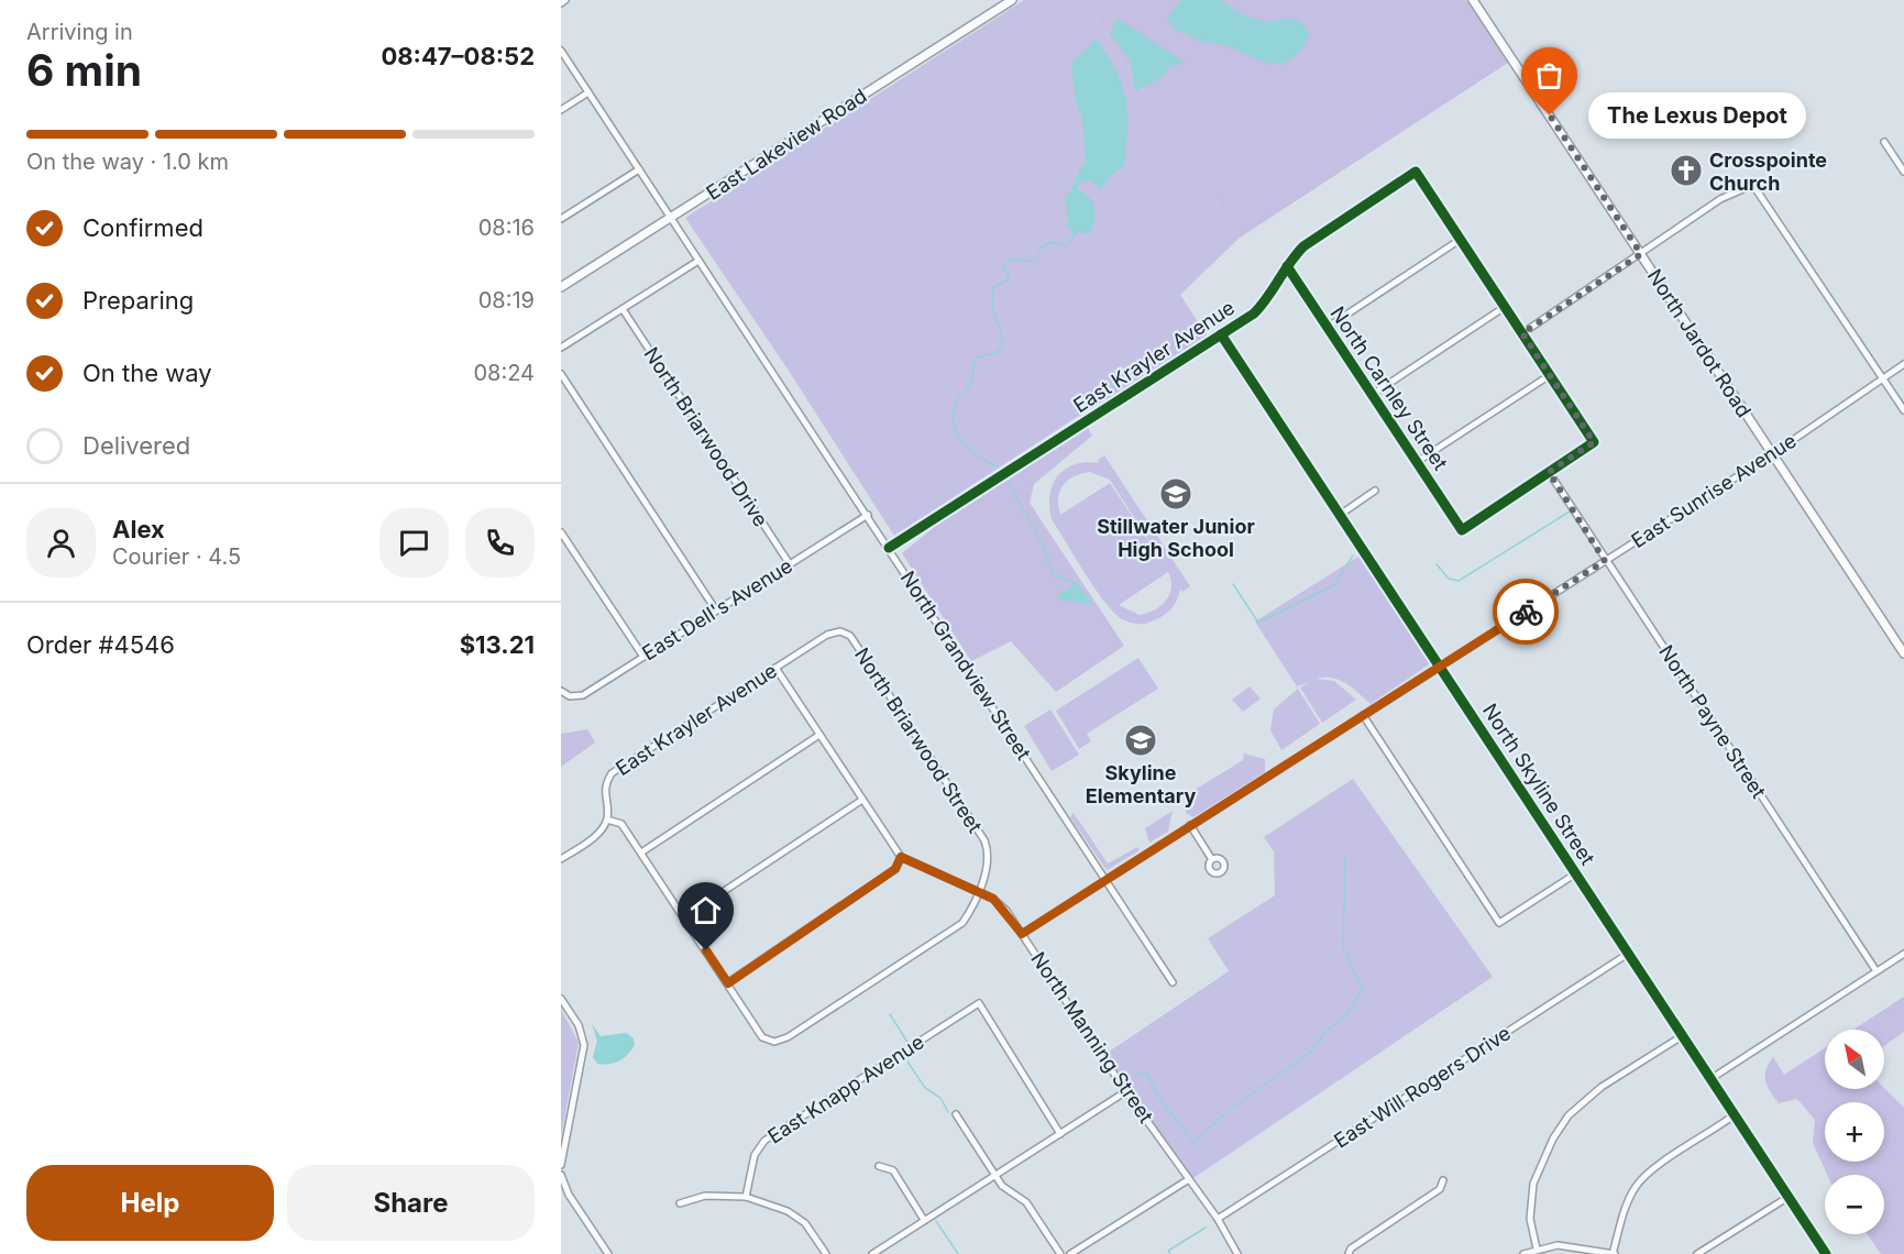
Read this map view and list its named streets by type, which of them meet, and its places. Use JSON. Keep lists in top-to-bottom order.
{
  "streets": {
    "street": [
      "East Lakeview Road",
      "North Jardot Road",
      "East Krayler Avenue",
      "North Carnley Street",
      "North Briarwood Drive",
      "East Sunrise Avenue",
      "East Dell's Avenue",
      "North Grandview Street",
      "North Payne Street",
      "North Briarwood Street",
      "North Skyline Street",
      "North Manning Street",
      "East Will Rogers Drive",
      "East Knapp Avenue"
    ]
  },
  "crossings": [
    ["East Lakeview Road", "North Grandview Street"],
    ["North Jardot Road", "East Sunrise Avenue"],
    ["East Krayler Avenue", "North Carnley Street"],
    ["East Krayler Avenue", "North Grandview Street"],
    ["East Krayler Avenue", "North Briarwood Street"],
    ["East Krayler Avenue", "North Skyline Street"],
    ["North Carnley Street", "North Payne Street"],
    ["North Briarwood Drive", "East Dell's Avenue"],
    ["East Sunrise Avenue", "North Grandview Street"],
    ["East Sunrise Avenue", "North Payne Street"],
    ["East Sunrise Avenue", "North Skyline Street"],
    ["East Sunrise Avenue", "North Manning Street"],
    ["East Dell's Avenue", "North Grandview Street"],
    ["North Briarwood Street", "North Manning Street"],
    ["North Skyline Street", "East Will Rogers Drive"],
    ["North Manning Street", "East Will Rogers Drive"]
  ],
  "places": {
    "other": ["The Lexus Depot"],
    "church": ["Crosspointe Church"],
    "school or university": ["Stillwater Junior High School", "Skyline Elementary"]
  },
  "north": "top left",
  "page": {
    "heading": ["6 min", "Arriving in", "08:47–08:52"],
    "panel": [
      "Alex",
      "Courier · 4.5",
      "Order #4546",
      "$13.21"
    ],
    "bubble": "The Lexus Depot",
    "bar": "On the way · 1.0 km",
    "list": [
      ["Confirmed", "08:16"],
      ["Preparing", "08:19"],
      ["On the way", "08:24"],
      "Delivered"
    ],
    "map_buttons": ["+", "−"],
    "buttons": ["Help", "Share"]
  }
}
